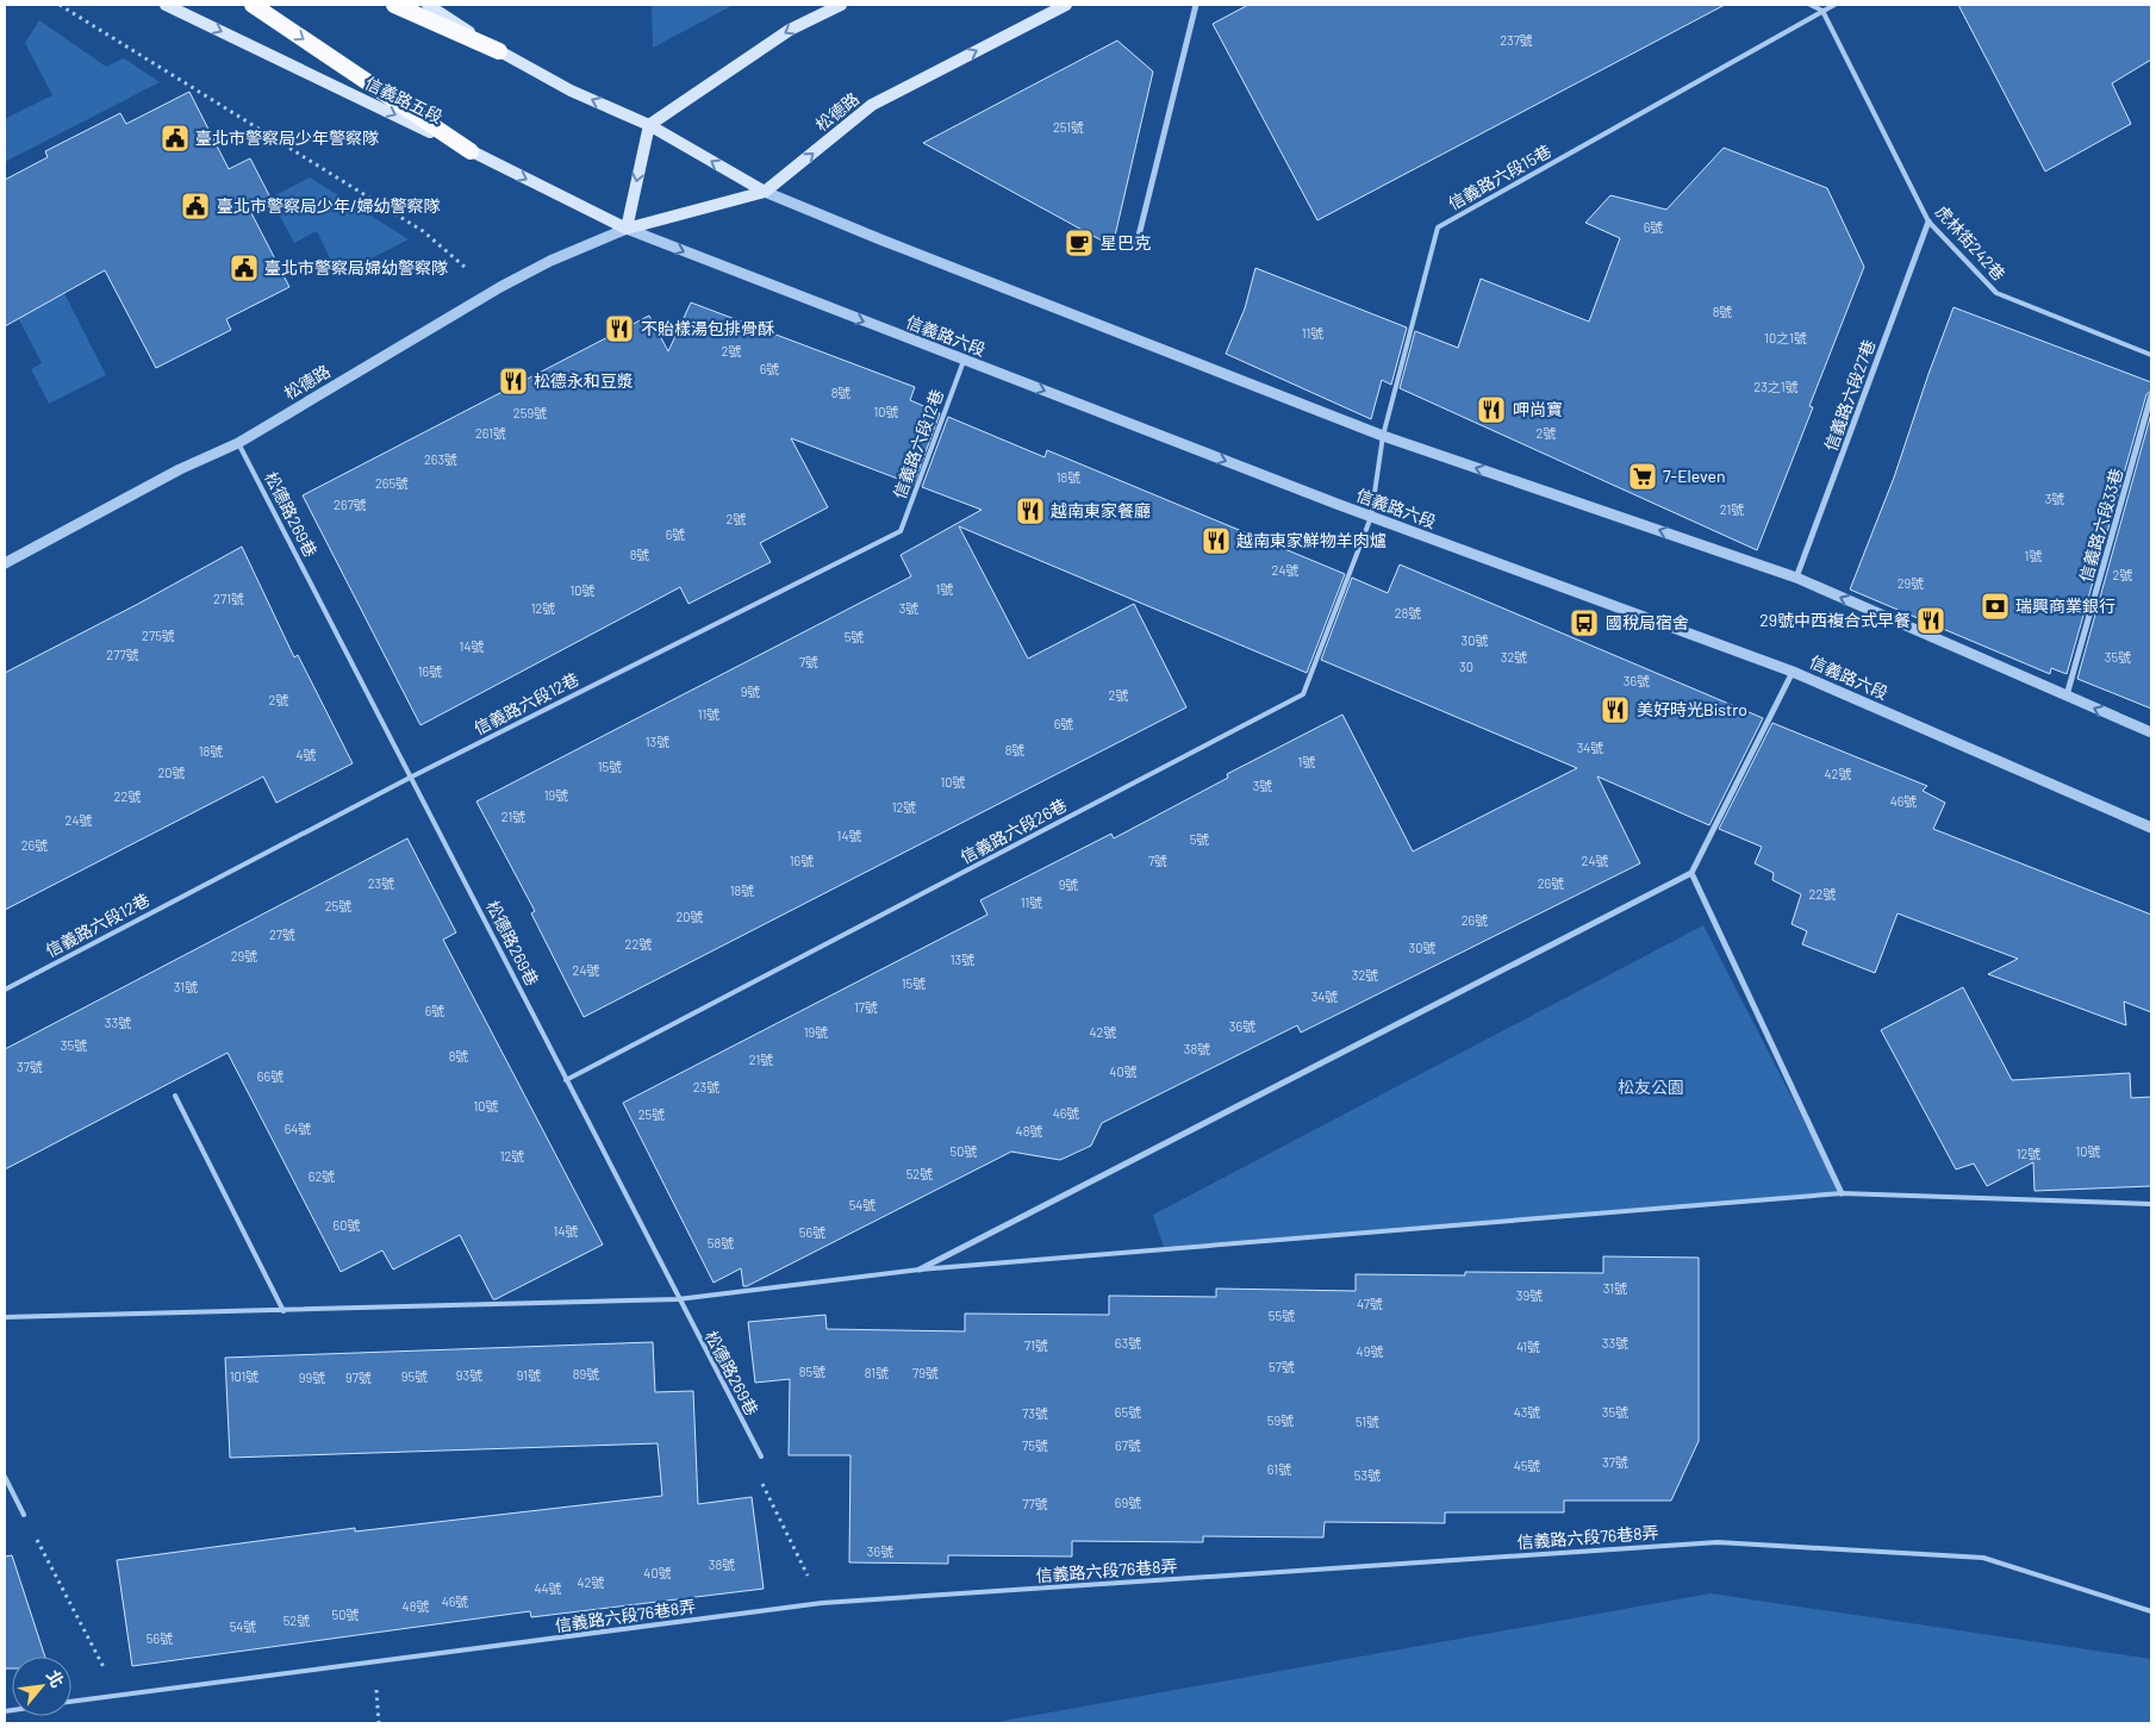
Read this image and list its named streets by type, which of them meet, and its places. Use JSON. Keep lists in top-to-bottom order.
{
  "streets": {
    "main road": ["信義路五段", "松德路"],
    "street": ["信義路六段", "信義路六段27巷", "信義路六段33巷"],
    "lane": [
      "信義路六段15巷",
      "虎林街242巷",
      "信義路六段12巷",
      "松德路269巷",
      "信義路六段26巷",
      "信義路六段76巷8弄"
    ]
  },
  "crossings": [
    ["信義路五段", "松德路"],
    ["信義路五段", "信義路六段"],
    ["松德路", "信義路六段"],
    ["松德路", "松德路269巷"],
    ["信義路六段15巷", "虎林街242巷"],
    ["信義路六段15巷", "信義路六段"],
    ["信義路六段15巷", "信義路六段26巷"],
    ["虎林街242巷", "信義路六段27巷"],
    ["信義路六段", "信義路六段12巷"],
    ["信義路六段", "信義路六段26巷"],
    ["信義路六段12巷", "松德路269巷"],
    ["松德路269巷", "信義路六段26巷"]
  ],
  "parks": ["松友公園"],
  "places": {
    "public building": ["臺北市警察局少年警察隊", "臺北市警察局少年/婦幼警察隊", "臺北市警察局婦幼警察隊"],
    "cafe": ["星巴克"],
    "restaurant": [
      "不貽樣湯包排骨酥",
      "松德永和豆漿",
      "呷尚寶",
      "越南東家餐廳",
      "越南東家鮮物羊肉爐",
      "29號中西複合式早餐",
      "美好時光Bistro"
    ],
    "supermarket": ["7-Eleven"],
    "bank": ["瑞興商業銀行"],
    "bus stop": ["國稅局宿舍"]
  },
  "house_numbers": [
    "237號",
    "251號",
    "6號",
    "8號",
    "11號",
    "10之1號",
    "2號",
    "6號",
    "23之1號",
    "8號",
    "10號",
    "259號",
    "261號",
    "2號",
    "263號",
    "18號",
    "265號",
    "3號",
    "267號",
    "21號",
    "2號",
    "6號",
    "8號",
    "1號",
    "24號",
    "2號",
    "29號",
    "1號",
    "10號",
    "271號",
    "12號",
    "3號",
    "28號",
    "275號",
    "5號",
    "30號",
    "14號",
    "277號",
    "32號",
    "35號",
    "7號",
    "30",
    "16號",
    "36號",
    "9號",
    "2號",
    "2號",
    "11號",
    "6號",
    "13號",
    "34號",
    "8號",
    "18號",
    "4號",
    "1號",
    "15號",
    "20號",
    "42號",
    "10號",
    "3號",
    "19號",
    "22號",
    "46號",
    "12號",
    "21號",
    "24號",
    "14號",
    "5號",
    "26號",
    "16號",
    "7號",
    "24號",
    "23號",
    "26號",
    "9號",
    "18號",
    "22號",
    "11號",
    "25號",
    "20號",
    "26號",
    "27號",
    "22號",
    "30號",
    "29號",
    "13號",
    "24號",
    "32號",
    "15號",
    "31號",
    "34號",
    "17號",
    "6號",
    "33號",
    "36號",
    "19號",
    "42號",
    "35號",
    "38號",
    "8號",
    "21號",
    "37號",
    "40號",
    "66號",
    "23號",
    "10號",
    "46號",
    "25號",
    "64號",
    "48號",
    "50號",
    "10號",
    "12號",
    "12號",
    "52號",
    "62號",
    "54號",
    "60號",
    "14號",
    "56號",
    "58號",
    "31號",
    "39號",
    "47號",
    "55號",
    "63號",
    "33號",
    "71號",
    "41號",
    "49號",
    "57號",
    "85號",
    "81號",
    "79號",
    "89號",
    "93號",
    "91號",
    "101號",
    "95號",
    "99號",
    "97號",
    "65號",
    "43號",
    "35號",
    "73號",
    "59號",
    "51號",
    "75號",
    "67號",
    "37號",
    "45號",
    "61號",
    "53號",
    "69號",
    "77號",
    "36號",
    "38號",
    "40號",
    "42號",
    "44號",
    "46號",
    "48號",
    "50號",
    "52號",
    "54號",
    "56號"
  ],
  "north": "top right"
}
